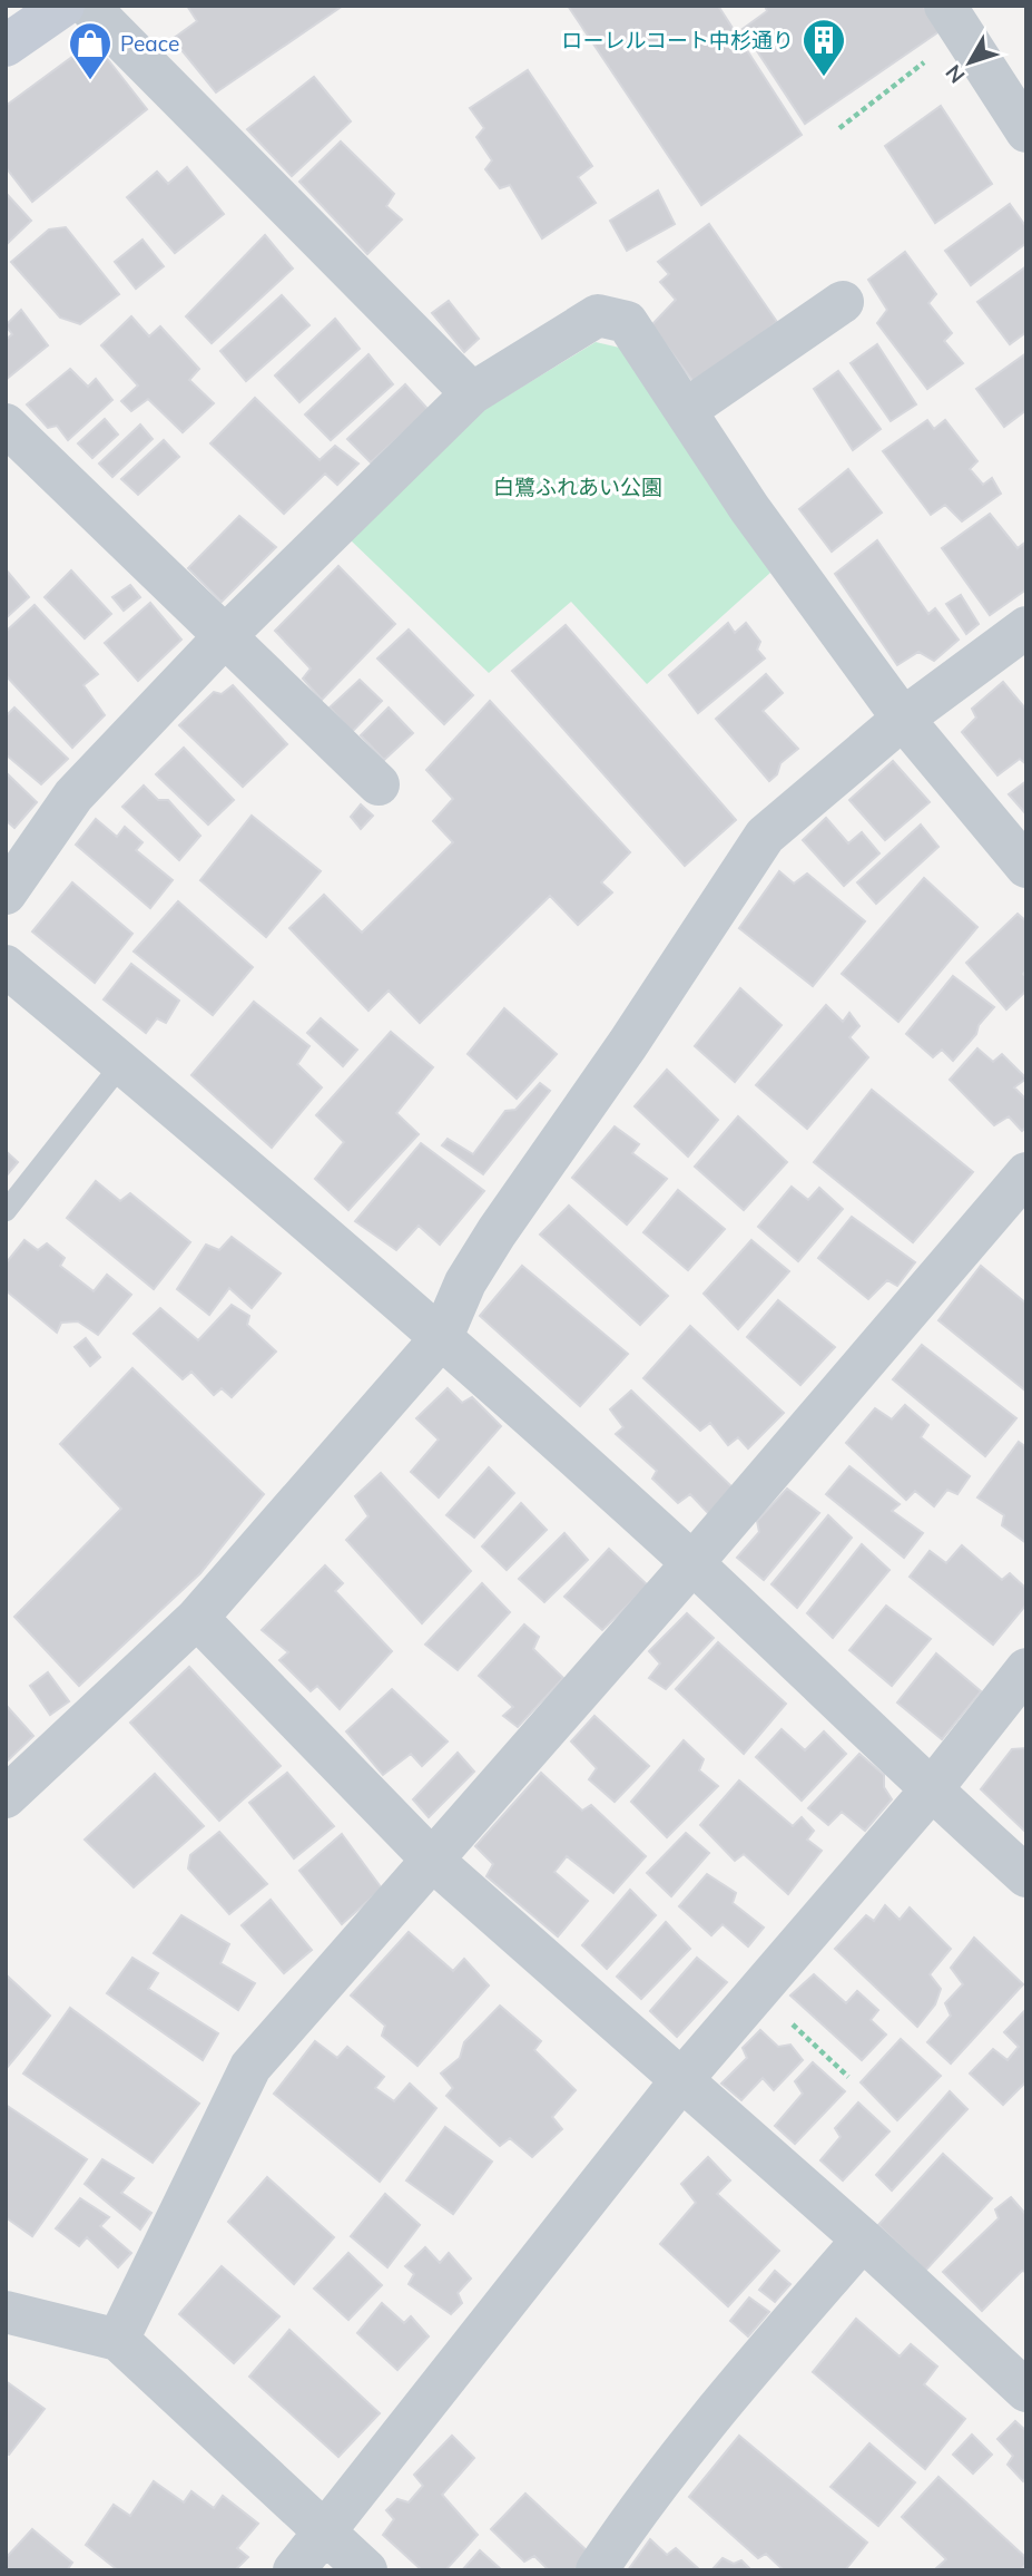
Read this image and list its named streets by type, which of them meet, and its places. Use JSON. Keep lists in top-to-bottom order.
{
  "parks": ["白鷺ふれあい公園"],
  "places": {
    "building": ["ローレルコート中杉通り"],
    "shop": ["Peace"]
  },
  "north": "bottom left"
}
